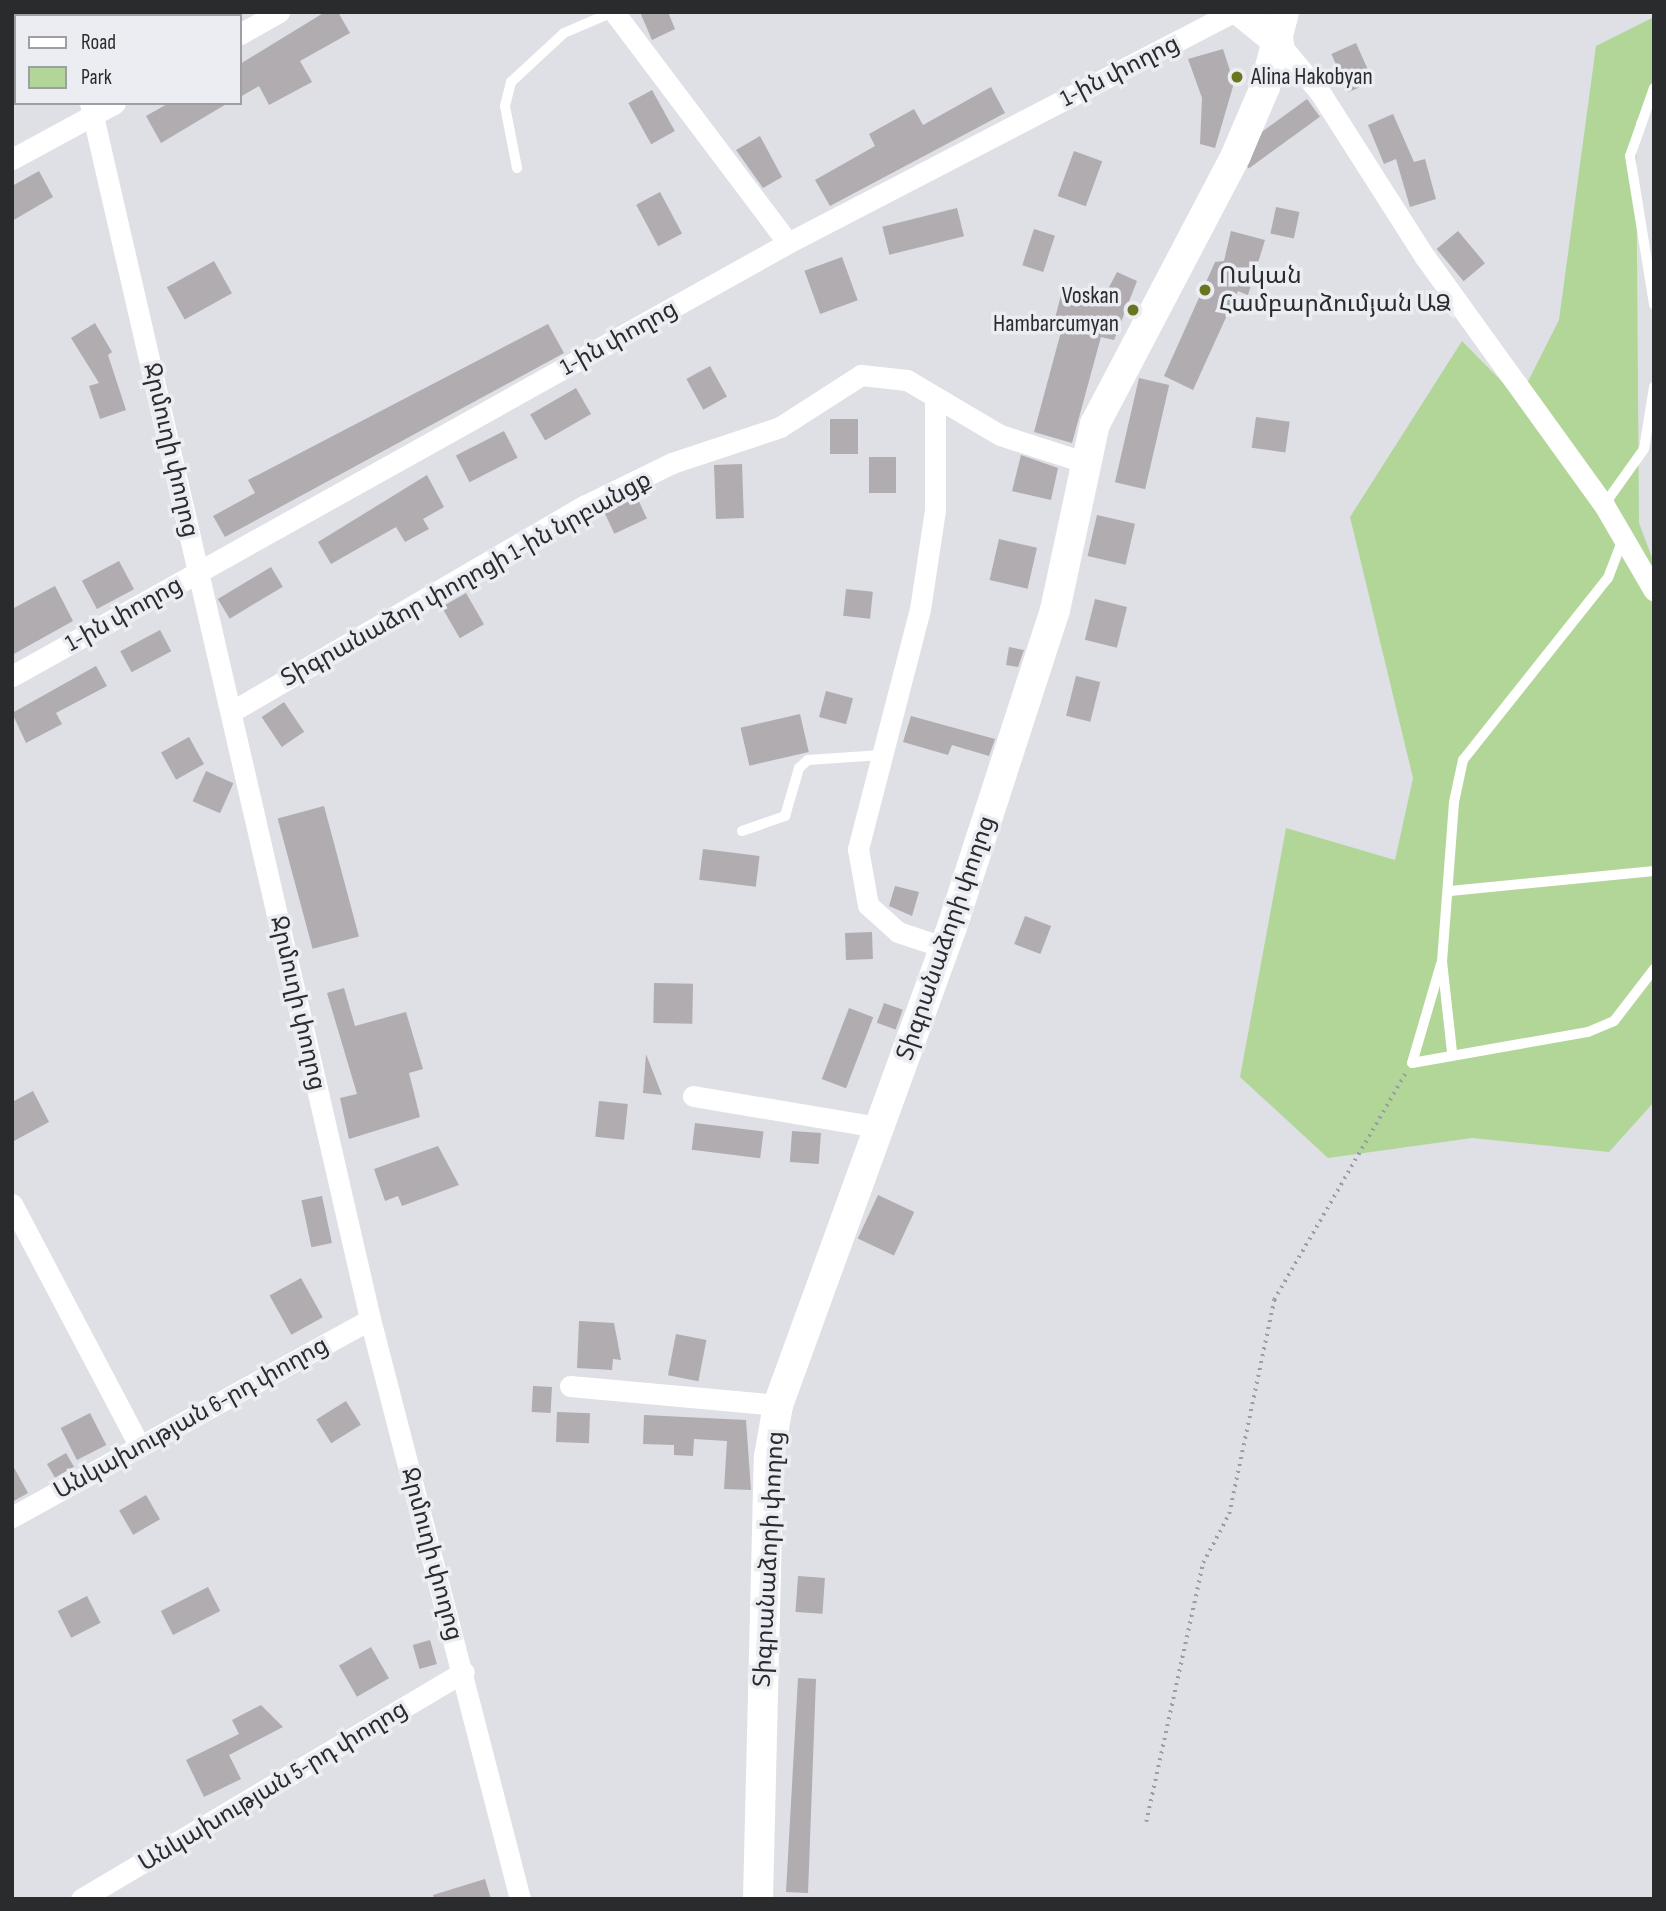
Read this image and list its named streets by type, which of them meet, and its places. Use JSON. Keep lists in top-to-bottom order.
{
  "streets": {
    "main road": ["Տիգրանաձորի փողոց"],
    "street": [
      "1-ին փողոց",
      "Ջրմուղի փողոց",
      "Տիգրանաձոր փողոցի 1-ին նրբանցք",
      "Անկախության 6-րդ փողոց",
      "Անկախության 5-րդ փողոց"
    ]
  },
  "crossings": [
    ["1-ին փողոց", "Ջրմուղի փողոց"],
    ["Ջրմուղի փողոց", "Տիգրանաձոր փողոցի 1-ին նրբանցք"],
    ["Ջրմուղի փողոց", "Անկախության 6-րդ փողոց"],
    ["Ջրմուղի փողոց", "Անկախության 5-րդ փողոց"],
    ["Տիգրանաձոր փողոցի 1-ին նրբանցք", "Տիգրանաձորի փողոց"]
  ],
  "places": ["Alina Hakobyan", "Ոսկան Համբարձումյան ԱՁ", "Voskan Hambarcumyan"],
  "legend": ["Road", "Park"]
}
